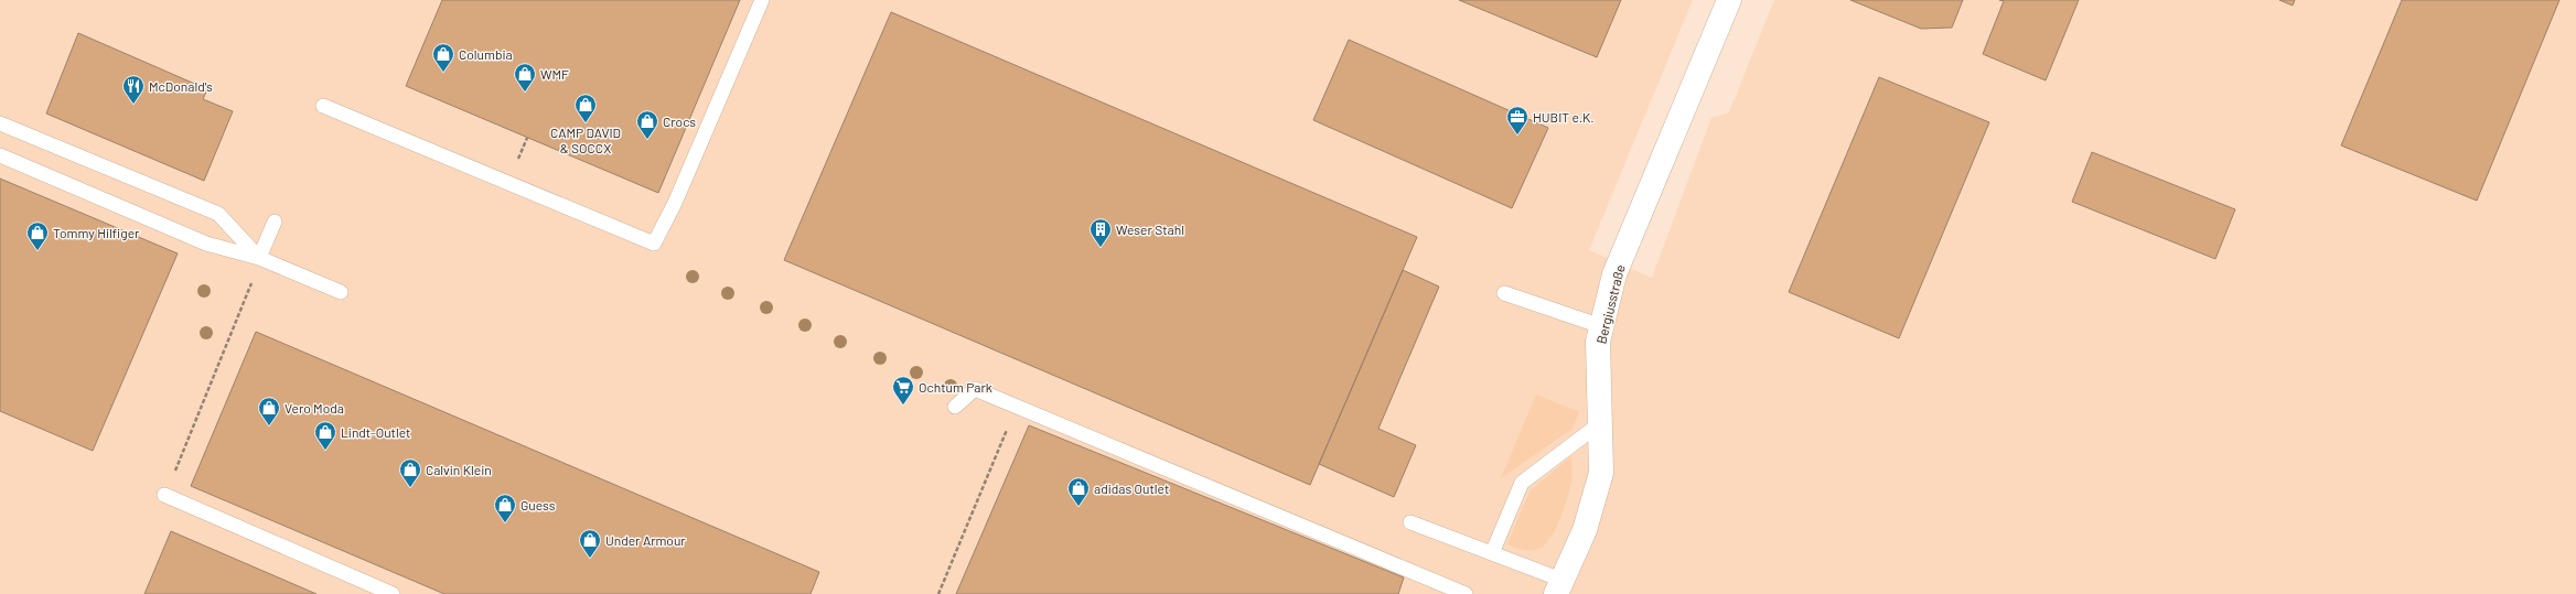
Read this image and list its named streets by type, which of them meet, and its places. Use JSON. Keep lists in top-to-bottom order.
{
  "streets": {
    "street": ["Bergiusstraße"]
  },
  "places": {
    "shop": [
      "Columbia",
      "WMF",
      "CAMP DAVID & SOCCX",
      "Crocs",
      "Tommy Hilfiger",
      "Vero Moda",
      "Lindt-Outlet",
      "Calvin Klein",
      "adidas Outlet",
      "Guess",
      "Under Armour"
    ],
    "restaurant": ["McDonald's"],
    "office": ["HUBIT e.K."],
    "building": ["Weser Stahl"],
    "supermarket": ["Ochtum Park"]
  }
}
